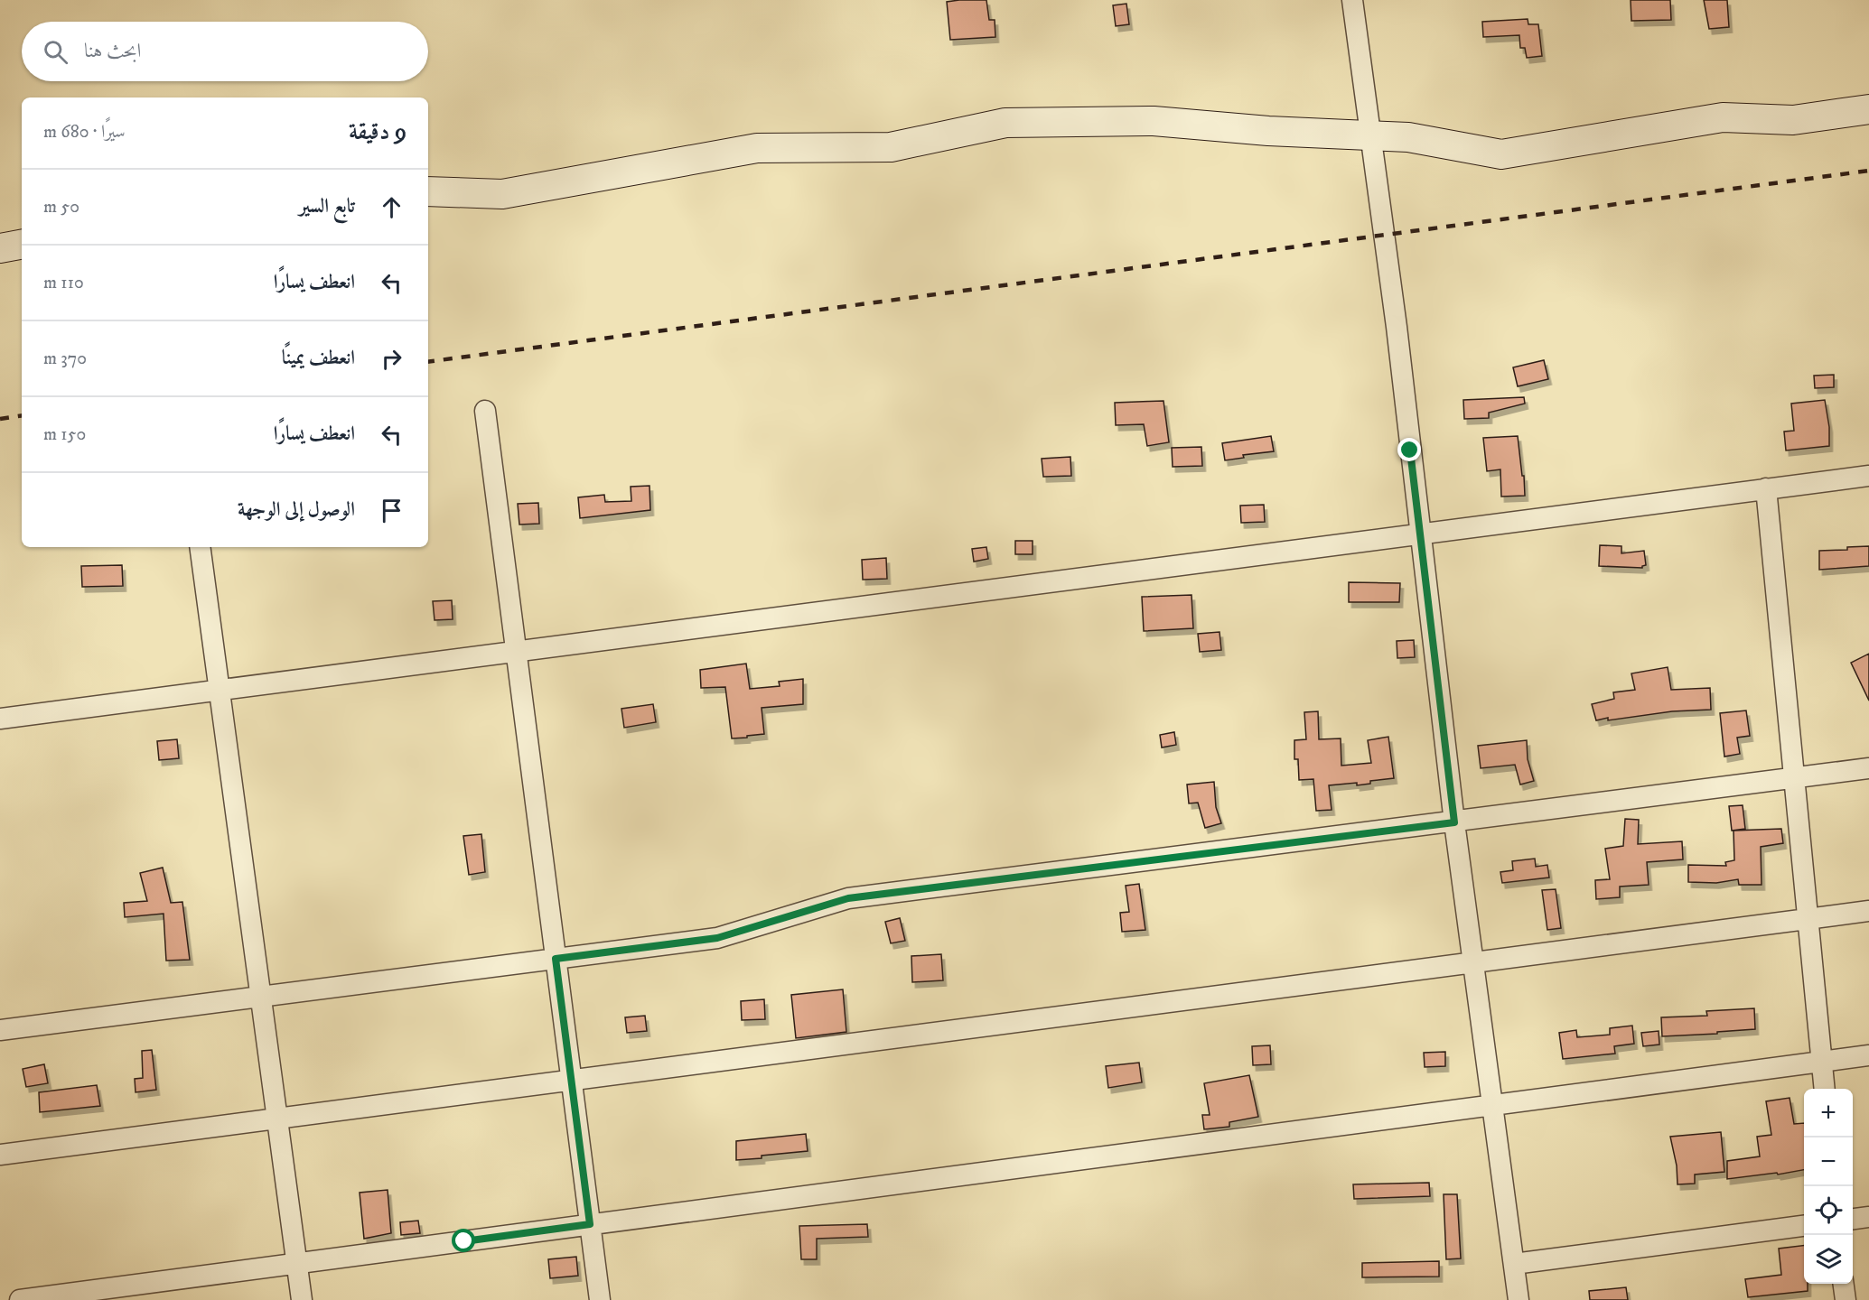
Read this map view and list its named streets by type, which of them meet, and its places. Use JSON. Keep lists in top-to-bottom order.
{
  "page": {
    "search": "ابحث هنا",
    "heading": ["9 دقيقة", "سيرًا · 680 m"],
    "list": [
      ["تابع السير", "50 m"],
      ["انعطف يسارًا", "110 m"],
      ["انعطف يمينًا", "370 m"],
      ["انعطف يسارًا", "150 m"],
      "الوصول إلى الوجهة"
    ],
    "map_buttons": ["+", "−"]
  }
}
